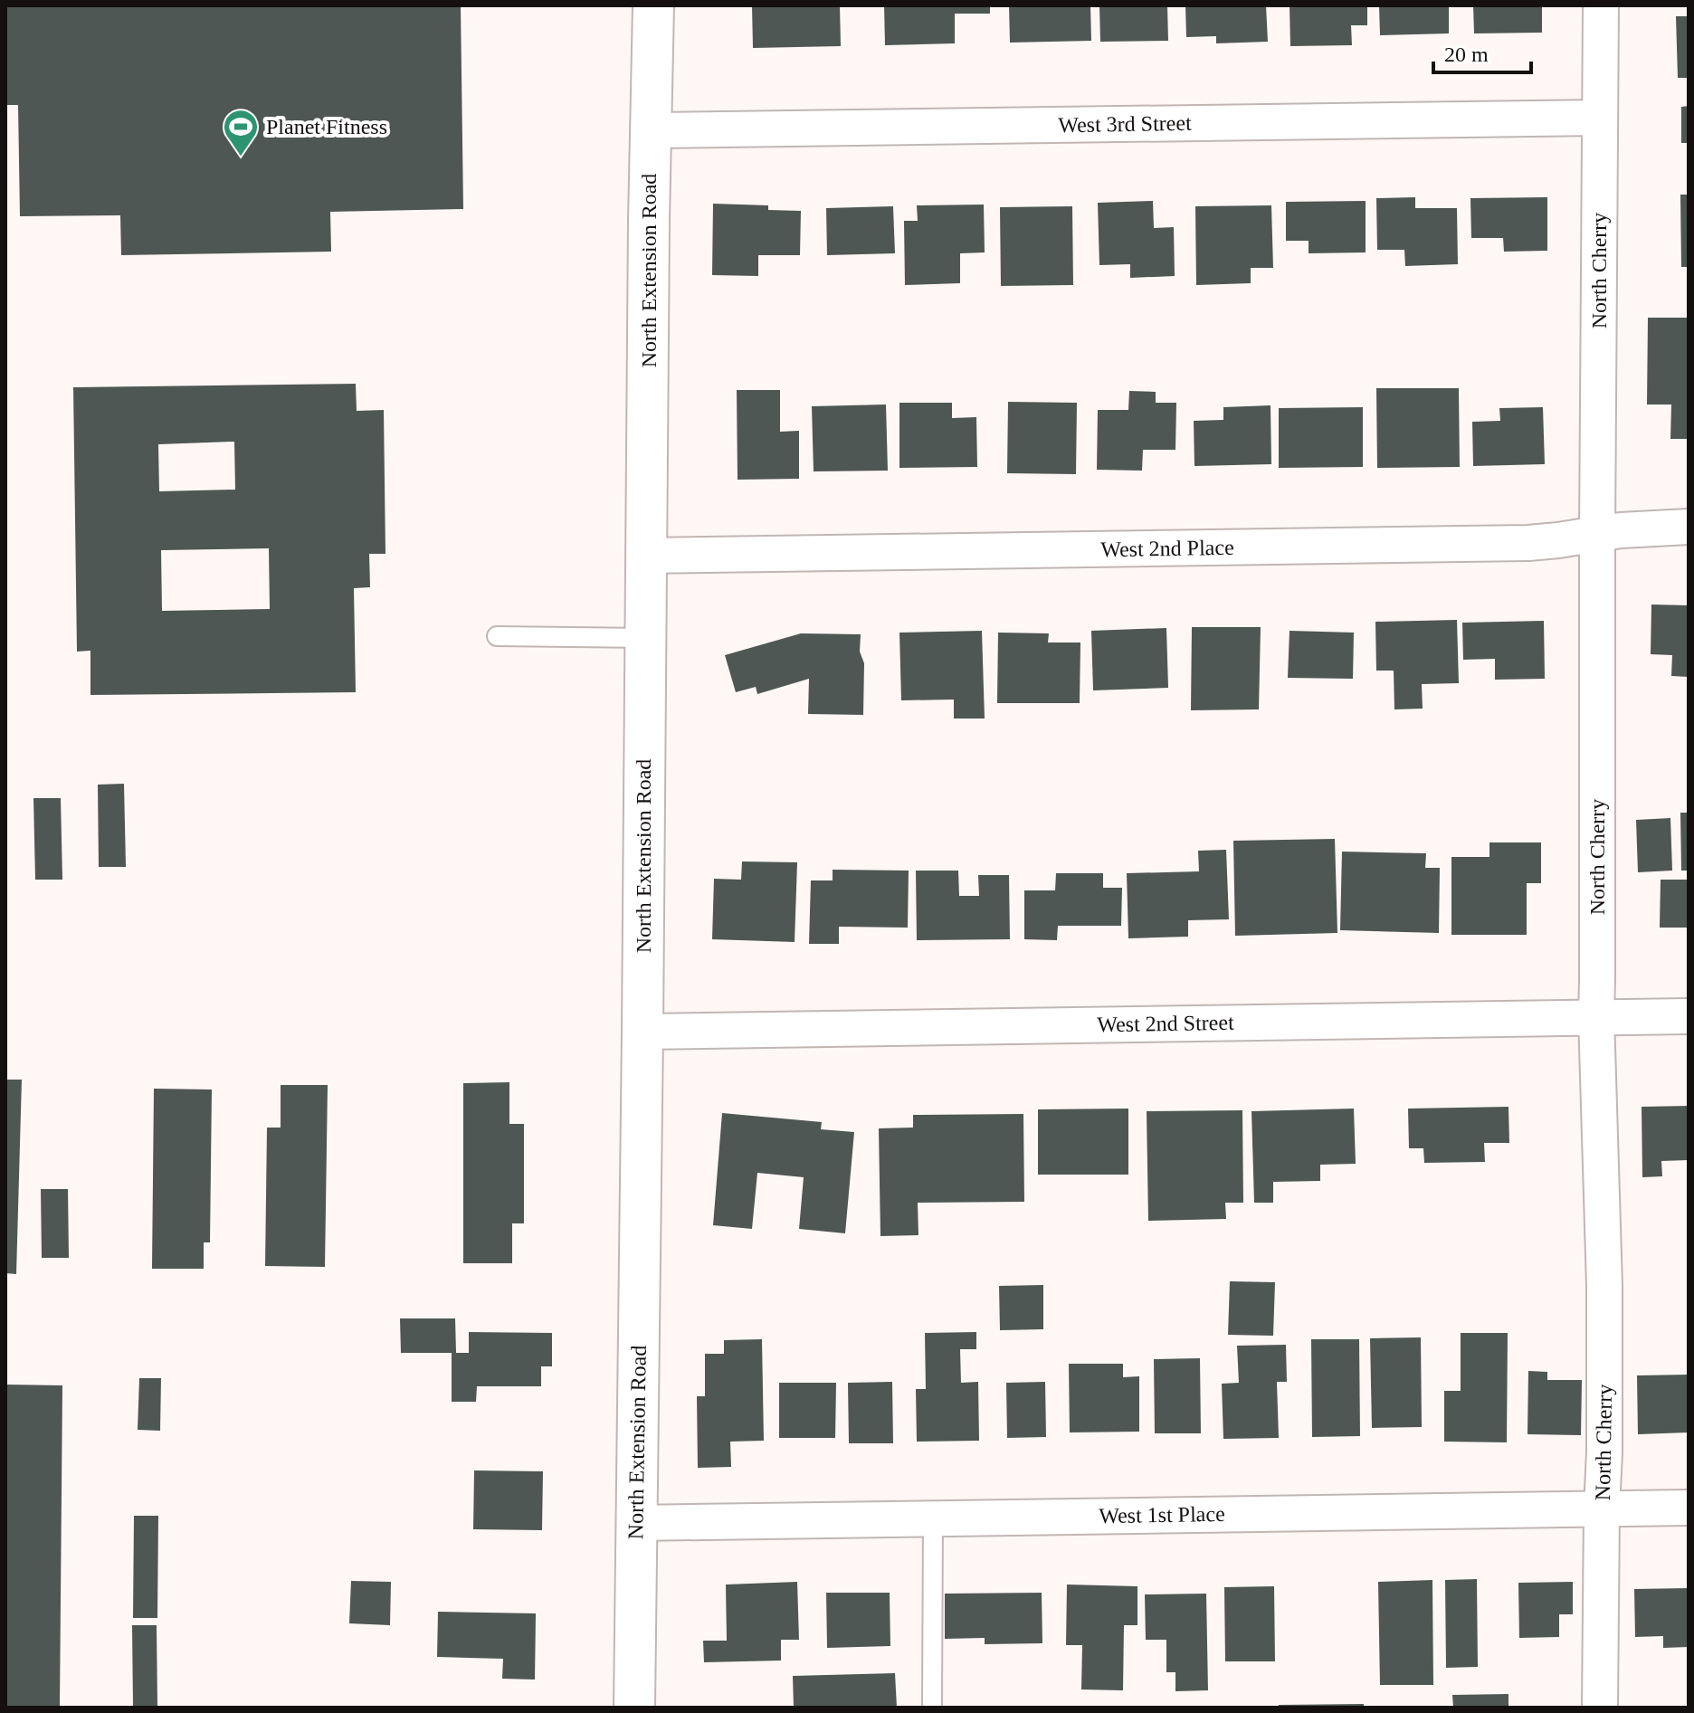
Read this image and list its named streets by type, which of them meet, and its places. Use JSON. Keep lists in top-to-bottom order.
{
  "streets": {
    "street": [
      "West 3rd Street",
      "North Extension Road",
      "North Cherry",
      "West 2nd Place",
      "West 2nd Street",
      "West 1st Place"
    ]
  },
  "crossings": [
    ["West 3rd Street", "North Extension Road"],
    ["West 3rd Street", "North Cherry"],
    ["North Extension Road", "West 2nd Place"],
    ["North Extension Road", "West 2nd Street"],
    ["North Extension Road", "West 1st Place"],
    ["North Cherry", "West 2nd Place"],
    ["North Cherry", "West 2nd Street"],
    ["North Cherry", "West 1st Place"]
  ],
  "places": {
    "sports": ["Planet Fitness"]
  },
  "scale_bar": "20 m"
}
